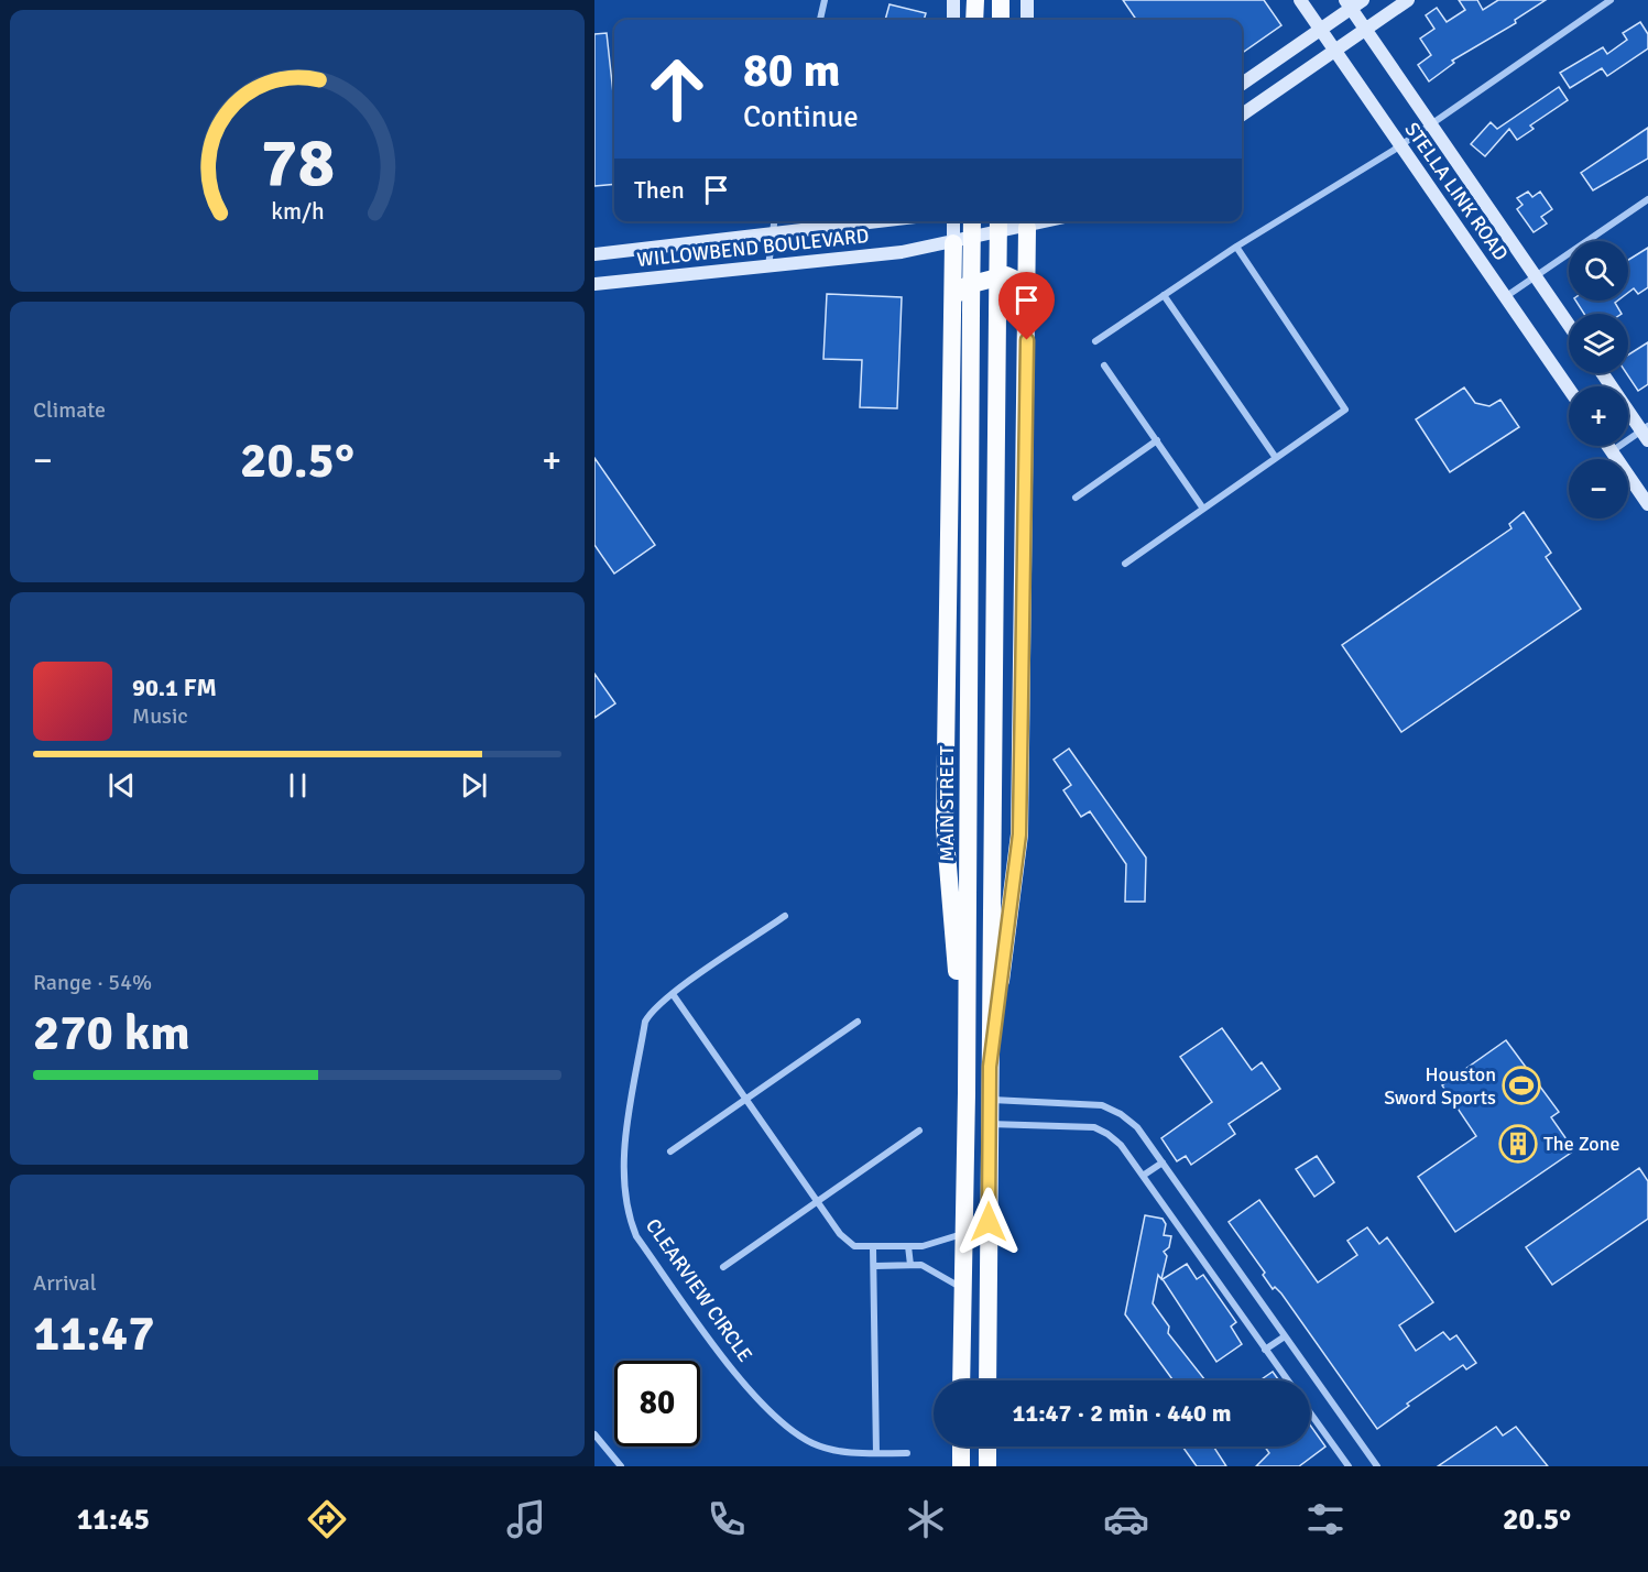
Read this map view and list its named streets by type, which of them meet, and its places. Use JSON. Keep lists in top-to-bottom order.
{
  "streets": {
    "highway": ["MAIN STREET"],
    "main road": ["STELLA LINK ROAD", "WILLOWBEND BOULEVARD"],
    "street": ["CLEARVIEW CIRCLE"]
  },
  "places": {
    "sports": ["Houston Sword Sports"],
    "building": ["The Zone"]
  },
  "page": {
    "turn": ["80 m", "Continue"],
    "then": "Then",
    "map_buttons": ["+", "−"],
    "tile": [
      "Climate",
      ["Range · 54%", "270 km"],
      ["Arrival", "11:47"]
    ],
    "heat": ["−", "20.5°", "+"],
    "song": ["90.1 FM", "Music"],
    "limit": "80",
    "trip": "11:47 · 2 min · 440 m",
    "tabs": ["11:45", "20.5°"],
    "gauge": ["78", "km/h"]
  }
}
